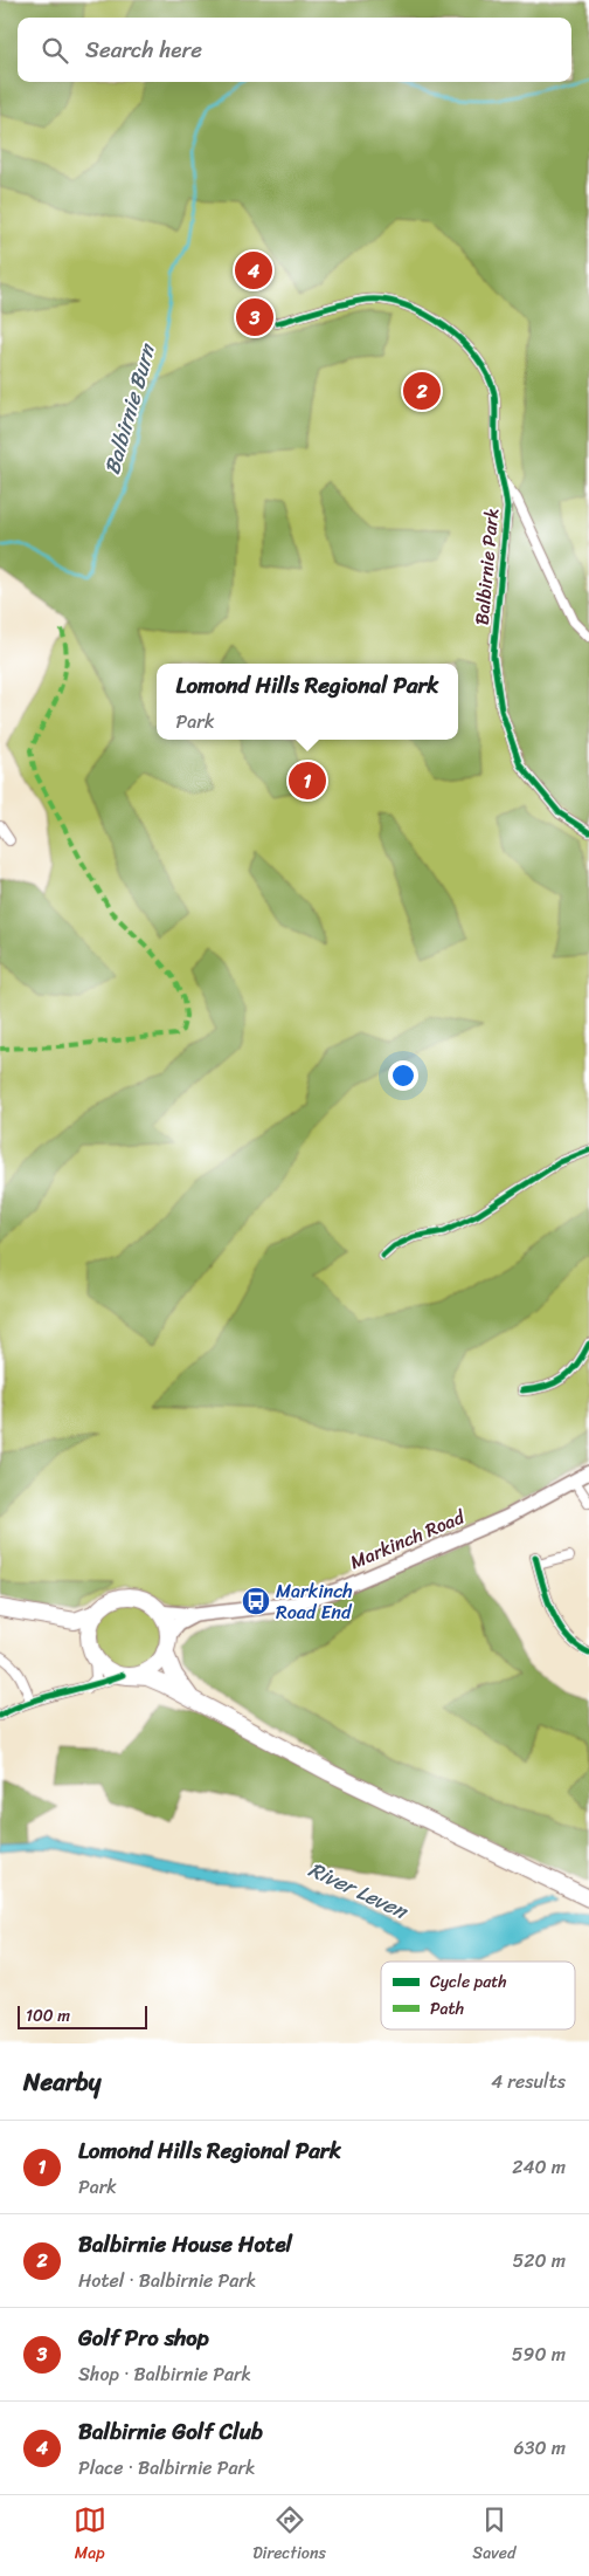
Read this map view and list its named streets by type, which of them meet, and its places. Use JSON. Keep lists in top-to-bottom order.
{
  "streets": {
    "main road": ["Markinch Road"],
    "street": ["Balbirnie Park"]
  },
  "water": ["Balbirnie Burn", "River Leven"],
  "places": {
    "bus stop": ["Markinch Road End"]
  },
  "legend": ["Cycle path", "Path"],
  "scale_bar": "100 m",
  "page": {
    "search": "Search here",
    "pins": [
      "4",
      "3",
      "2",
      "1"
    ],
    "popup": ["Lomond Hills Regional Park", "Park"],
    "scale": "100 m",
    "heading": ["Nearby", "4 results"],
    "list": [
      {
        "mark": "1",
        "name": "Lomond Hills Regional Park",
        "note": "Park",
        "value": "240 m"
      },
      {
        "mark": "2",
        "name": "Balbirnie House Hotel",
        "note": "Hotel · Balbirnie Park",
        "value": "520 m"
      },
      {
        "mark": "3",
        "name": "Golf Pro shop",
        "note": "Shop · Balbirnie Park",
        "value": "590 m"
      },
      {
        "mark": "4",
        "name": "Balbirnie Golf Club",
        "note": "Place · Balbirnie Park",
        "value": "630 m"
      }
    ],
    "nav": ["Map", "Directions", "Saved"]
  }
}
